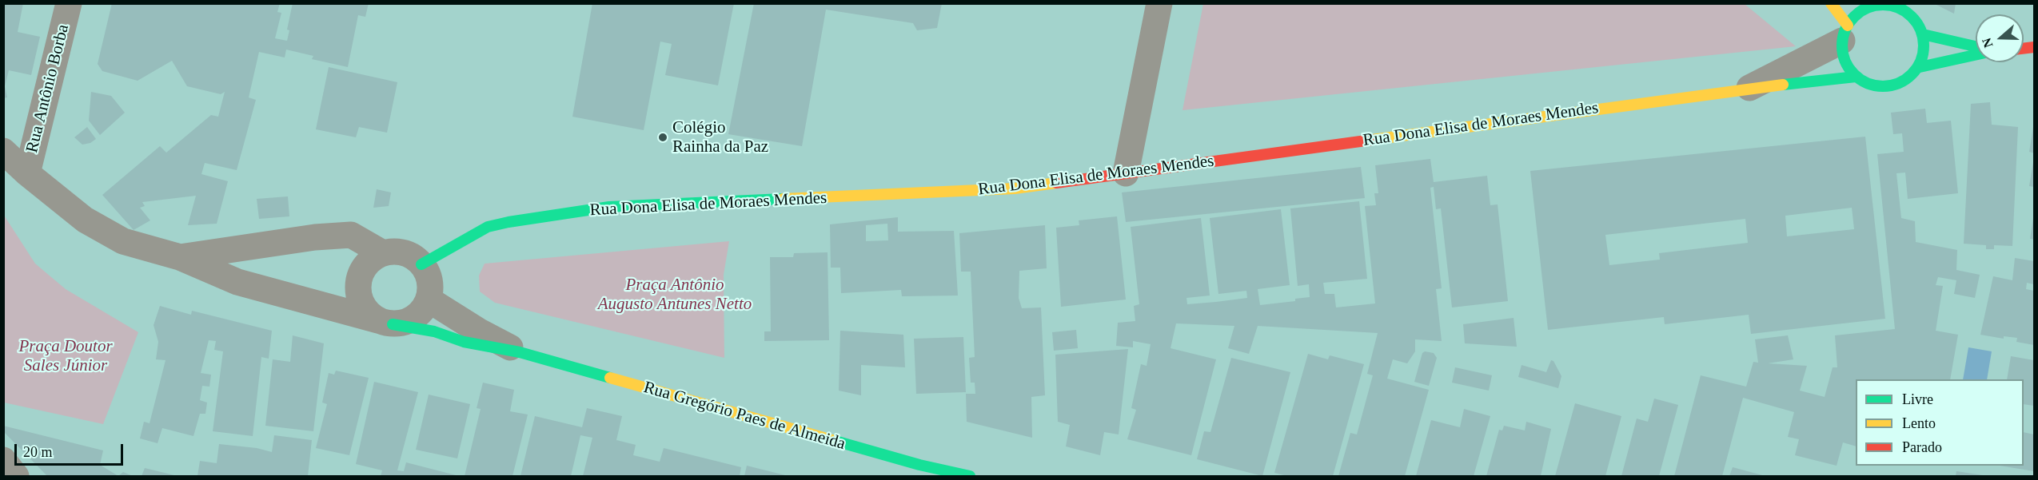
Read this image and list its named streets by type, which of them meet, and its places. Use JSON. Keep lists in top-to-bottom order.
{
  "streets": {
    "street": ["Rua Antônio Borba", "Rua Dona Elisa de Moraes Mendes", "Rua Gregório Paes de Almeida"]
  },
  "crossings": [
    ["Rua Antônio Borba", "Rua Gregório Paes de Almeida"],
    ["Rua Dona Elisa de Moraes Mendes", "Rua Gregório Paes de Almeida"]
  ],
  "parks": ["Praça Antônio Augusto Antunes Netto", "Praça Doutor Sales Júnior"],
  "places": ["Colégio Rainha da Paz"],
  "legend": ["Livre", "Lento", "Parado"],
  "scale_bar": "20 m",
  "north": "left"
}
